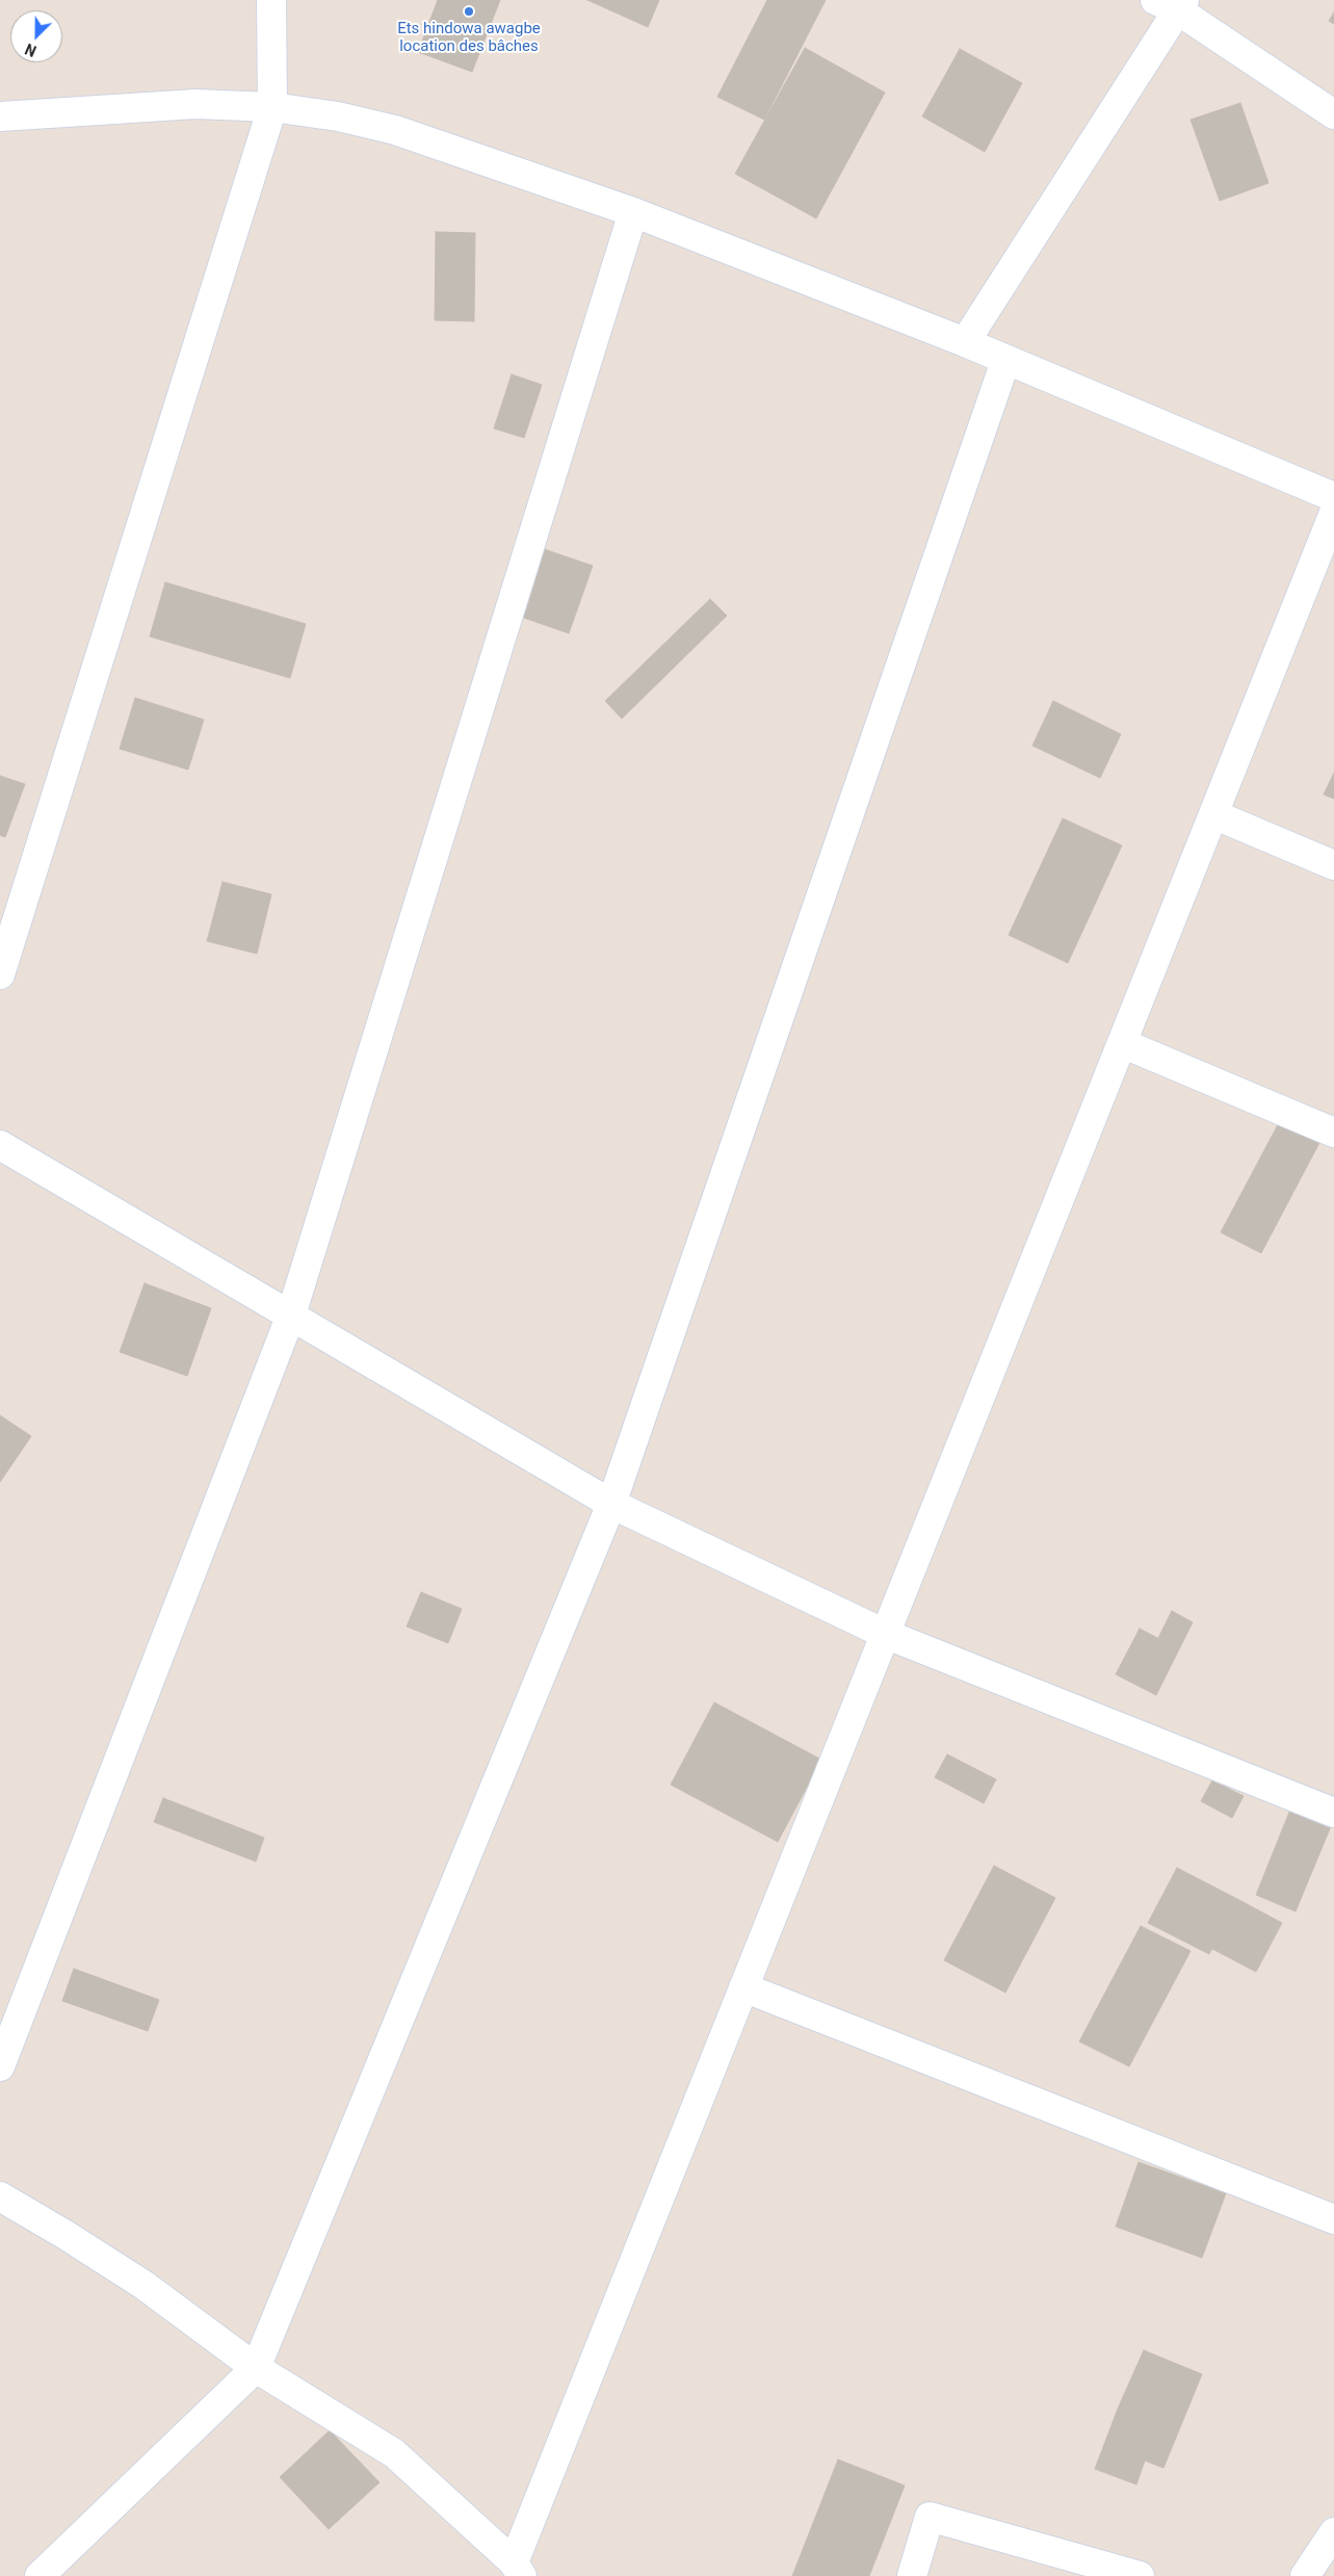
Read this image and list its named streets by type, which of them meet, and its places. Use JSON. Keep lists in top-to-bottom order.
{
  "places": ["Ets hindowa awagbe location des bâches"],
  "north": "bottom left"
}
